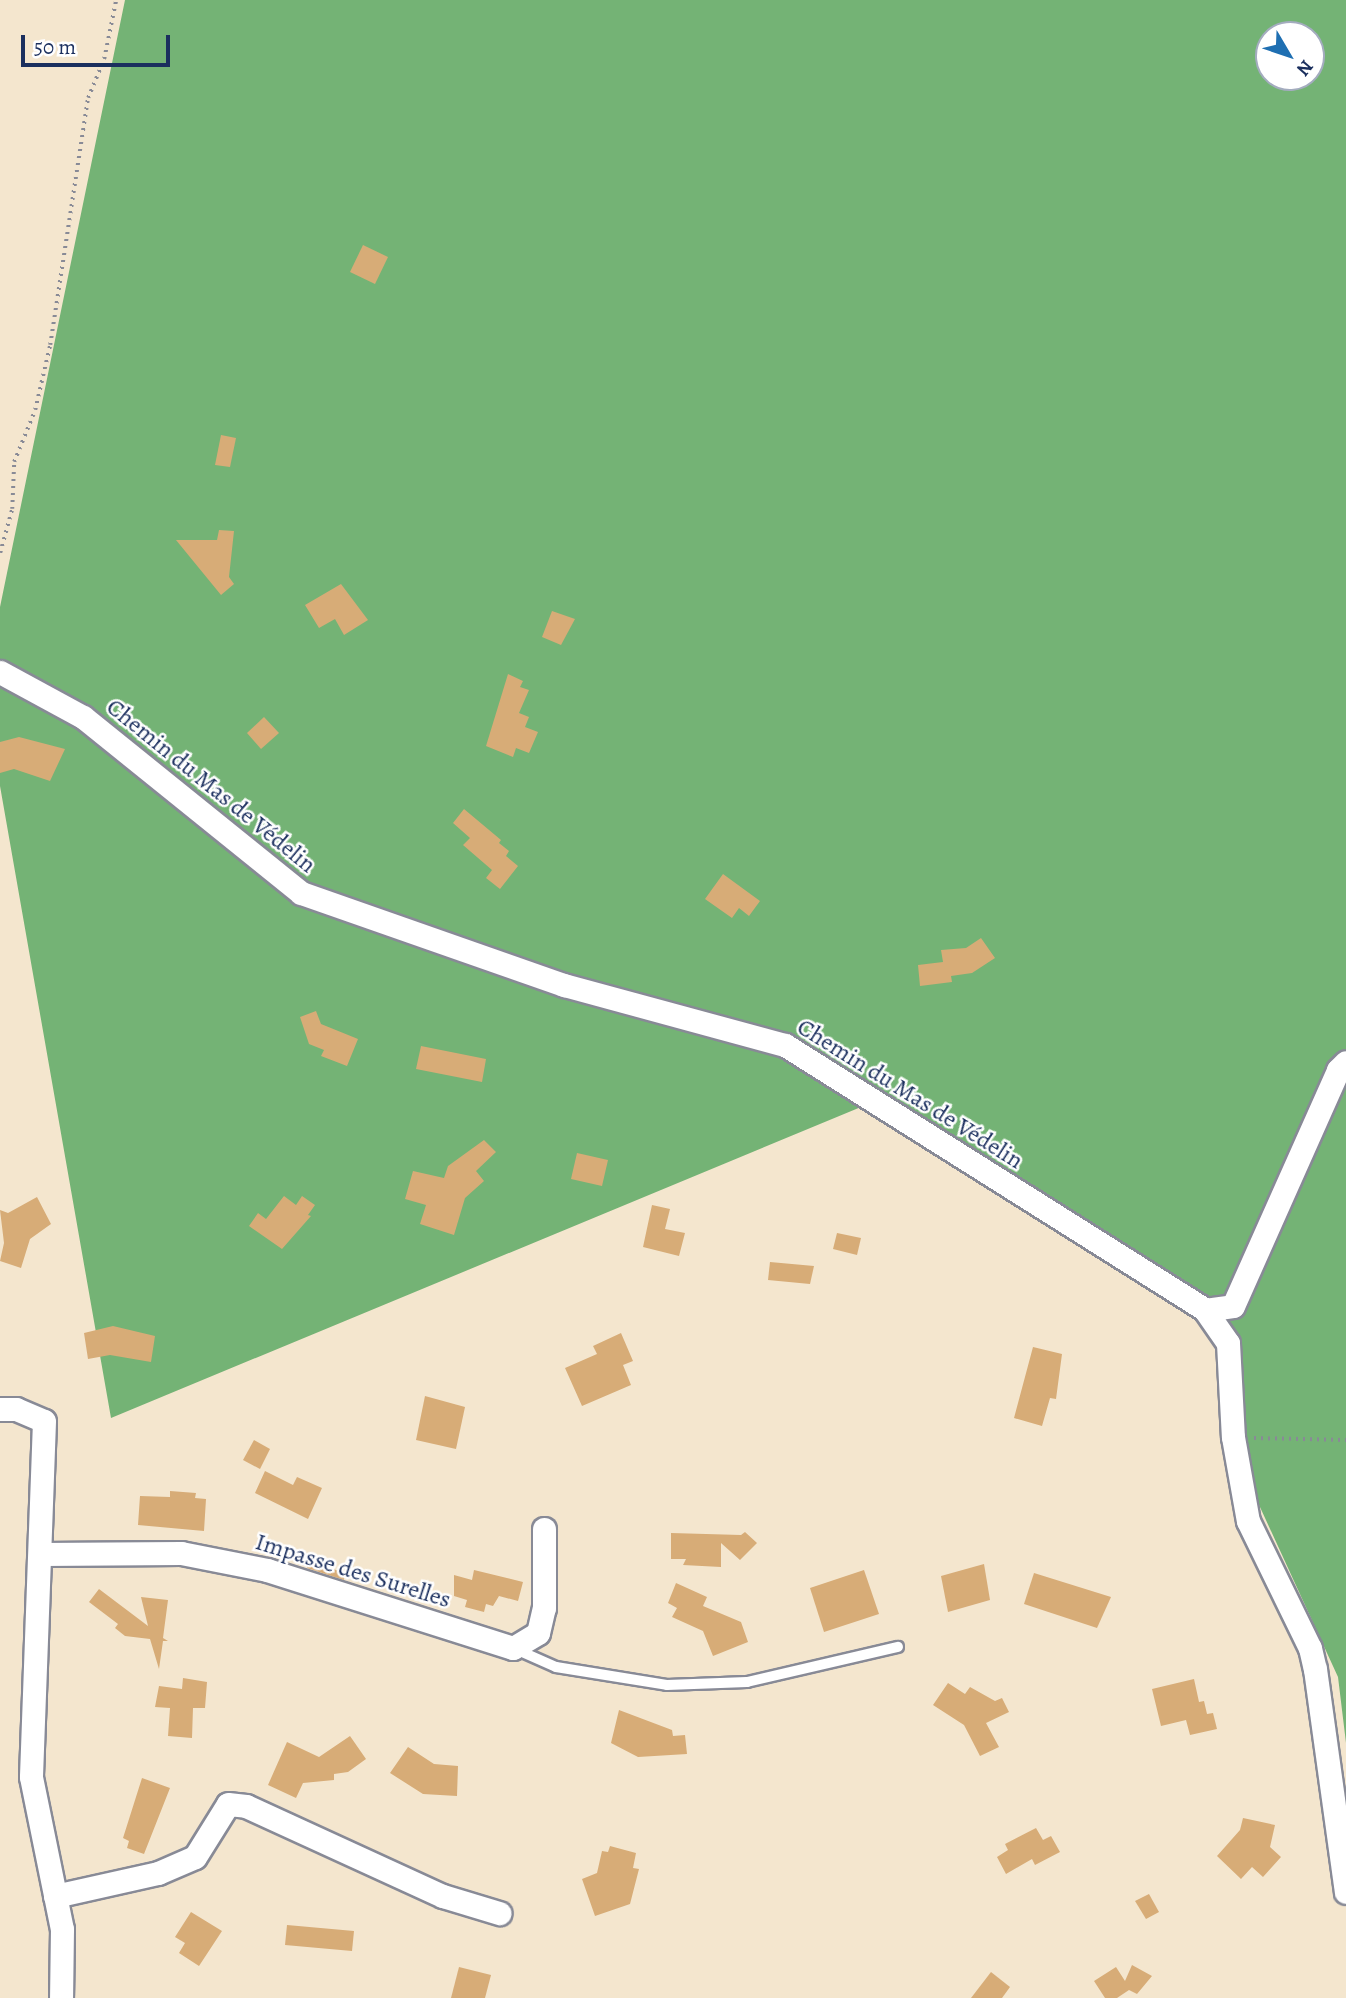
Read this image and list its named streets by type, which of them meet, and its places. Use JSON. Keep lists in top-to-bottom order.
{
  "streets": {
    "street": ["Chemin du Mas de Védelin", "Impasse des Surelles"]
  },
  "scale_bar": "50 m",
  "north": "bottom right"
}
